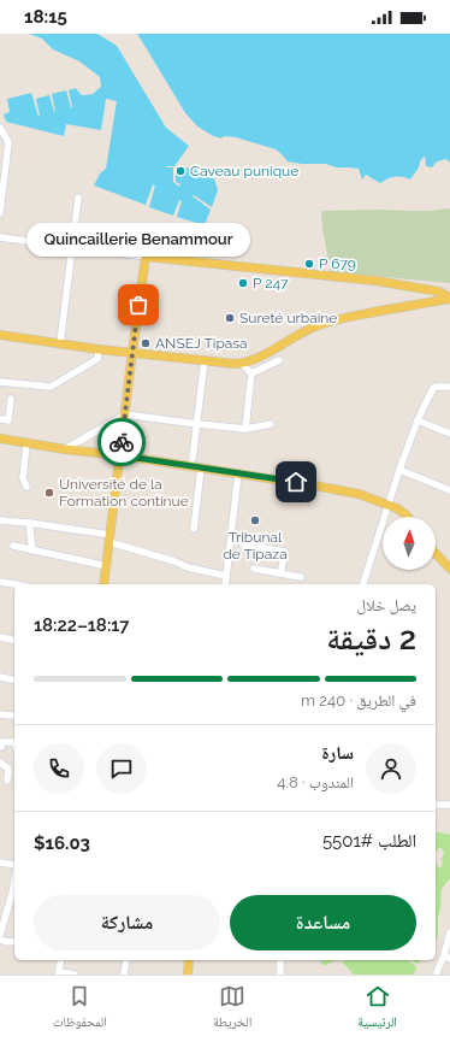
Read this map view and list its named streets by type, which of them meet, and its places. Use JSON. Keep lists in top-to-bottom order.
{
  "places": [
    "Caveau punique",
    "P 679",
    "P 247",
    "Quincaillerie Benammour",
    "Sureté urbaine",
    "ANSEJ Tipasa",
    "Université de la Formation continue",
    "Tribunal de Tipaza"
  ],
  "north": "top",
  "page": {
    "status": "18:15",
    "bubble": "Quincaillerie Benammour",
    "heading": ["2 دقيقة", "يصل خلال", "18:17–18:22"],
    "panel": [
      "سارة",
      "المندوب · 4.8",
      "الطلب #5501",
      "$16.03"
    ],
    "bar": "في الطريق · 240 m",
    "buttons": ["مساعدة", "مشاركة"],
    "tabs": ["الرئيسية", "الخريطة", "المحفوظات"]
  }
}
